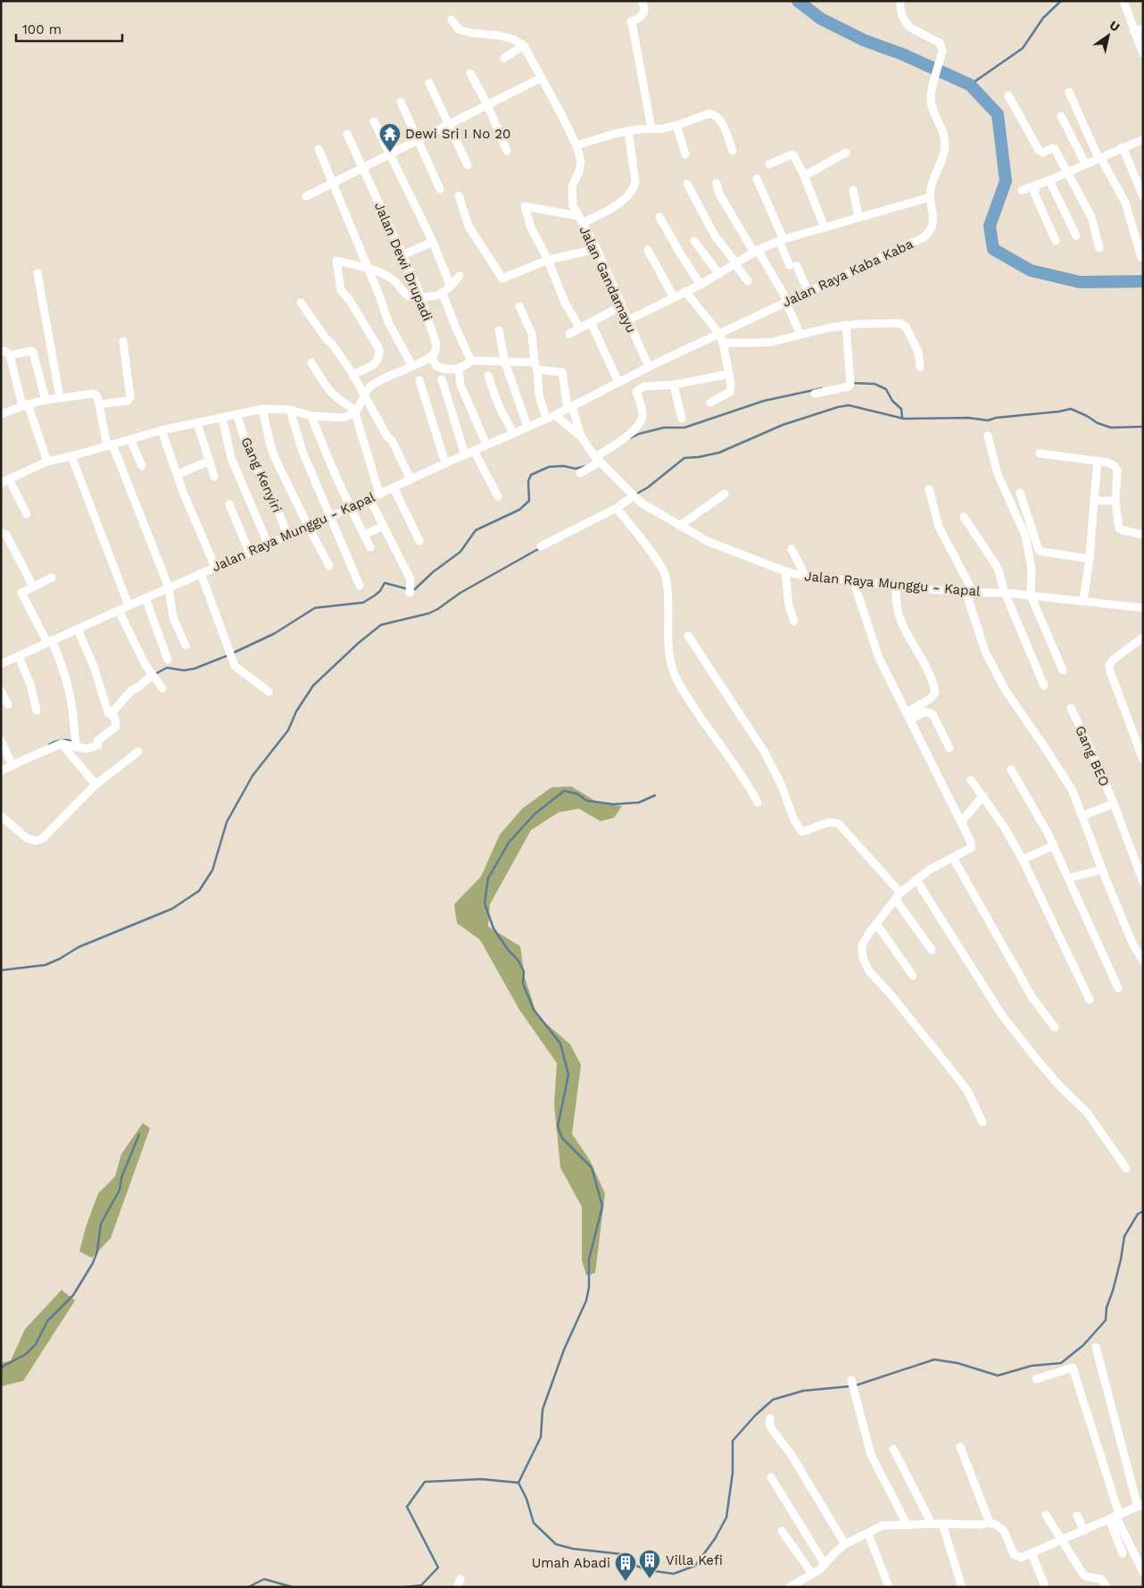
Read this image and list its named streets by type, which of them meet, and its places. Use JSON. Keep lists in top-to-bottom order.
{
  "streets": {
    "street": [
      "Jalan Dewi Drupadi",
      "Jalan Raya Kaba Kaba",
      "Jalan Gandamayu",
      "Gang Kenyiri",
      "Jalan Raya Munggu - Kapal",
      "Gang BEO"
    ]
  },
  "crossings": [
    ["Jalan Raya Kaba Kaba", "Jalan Gandamayu"],
    ["Jalan Raya Kaba Kaba", "Jalan Raya Munggu - Kapal"],
    ["Gang Kenyiri", "Jalan Raya Munggu - Kapal"]
  ],
  "places": {
    "temple": ["Dewi Sri I No 20"],
    "building": ["Villa Kefi", "Umah Abadi"]
  },
  "scale_bar": "100 m",
  "north": "top right"
}
